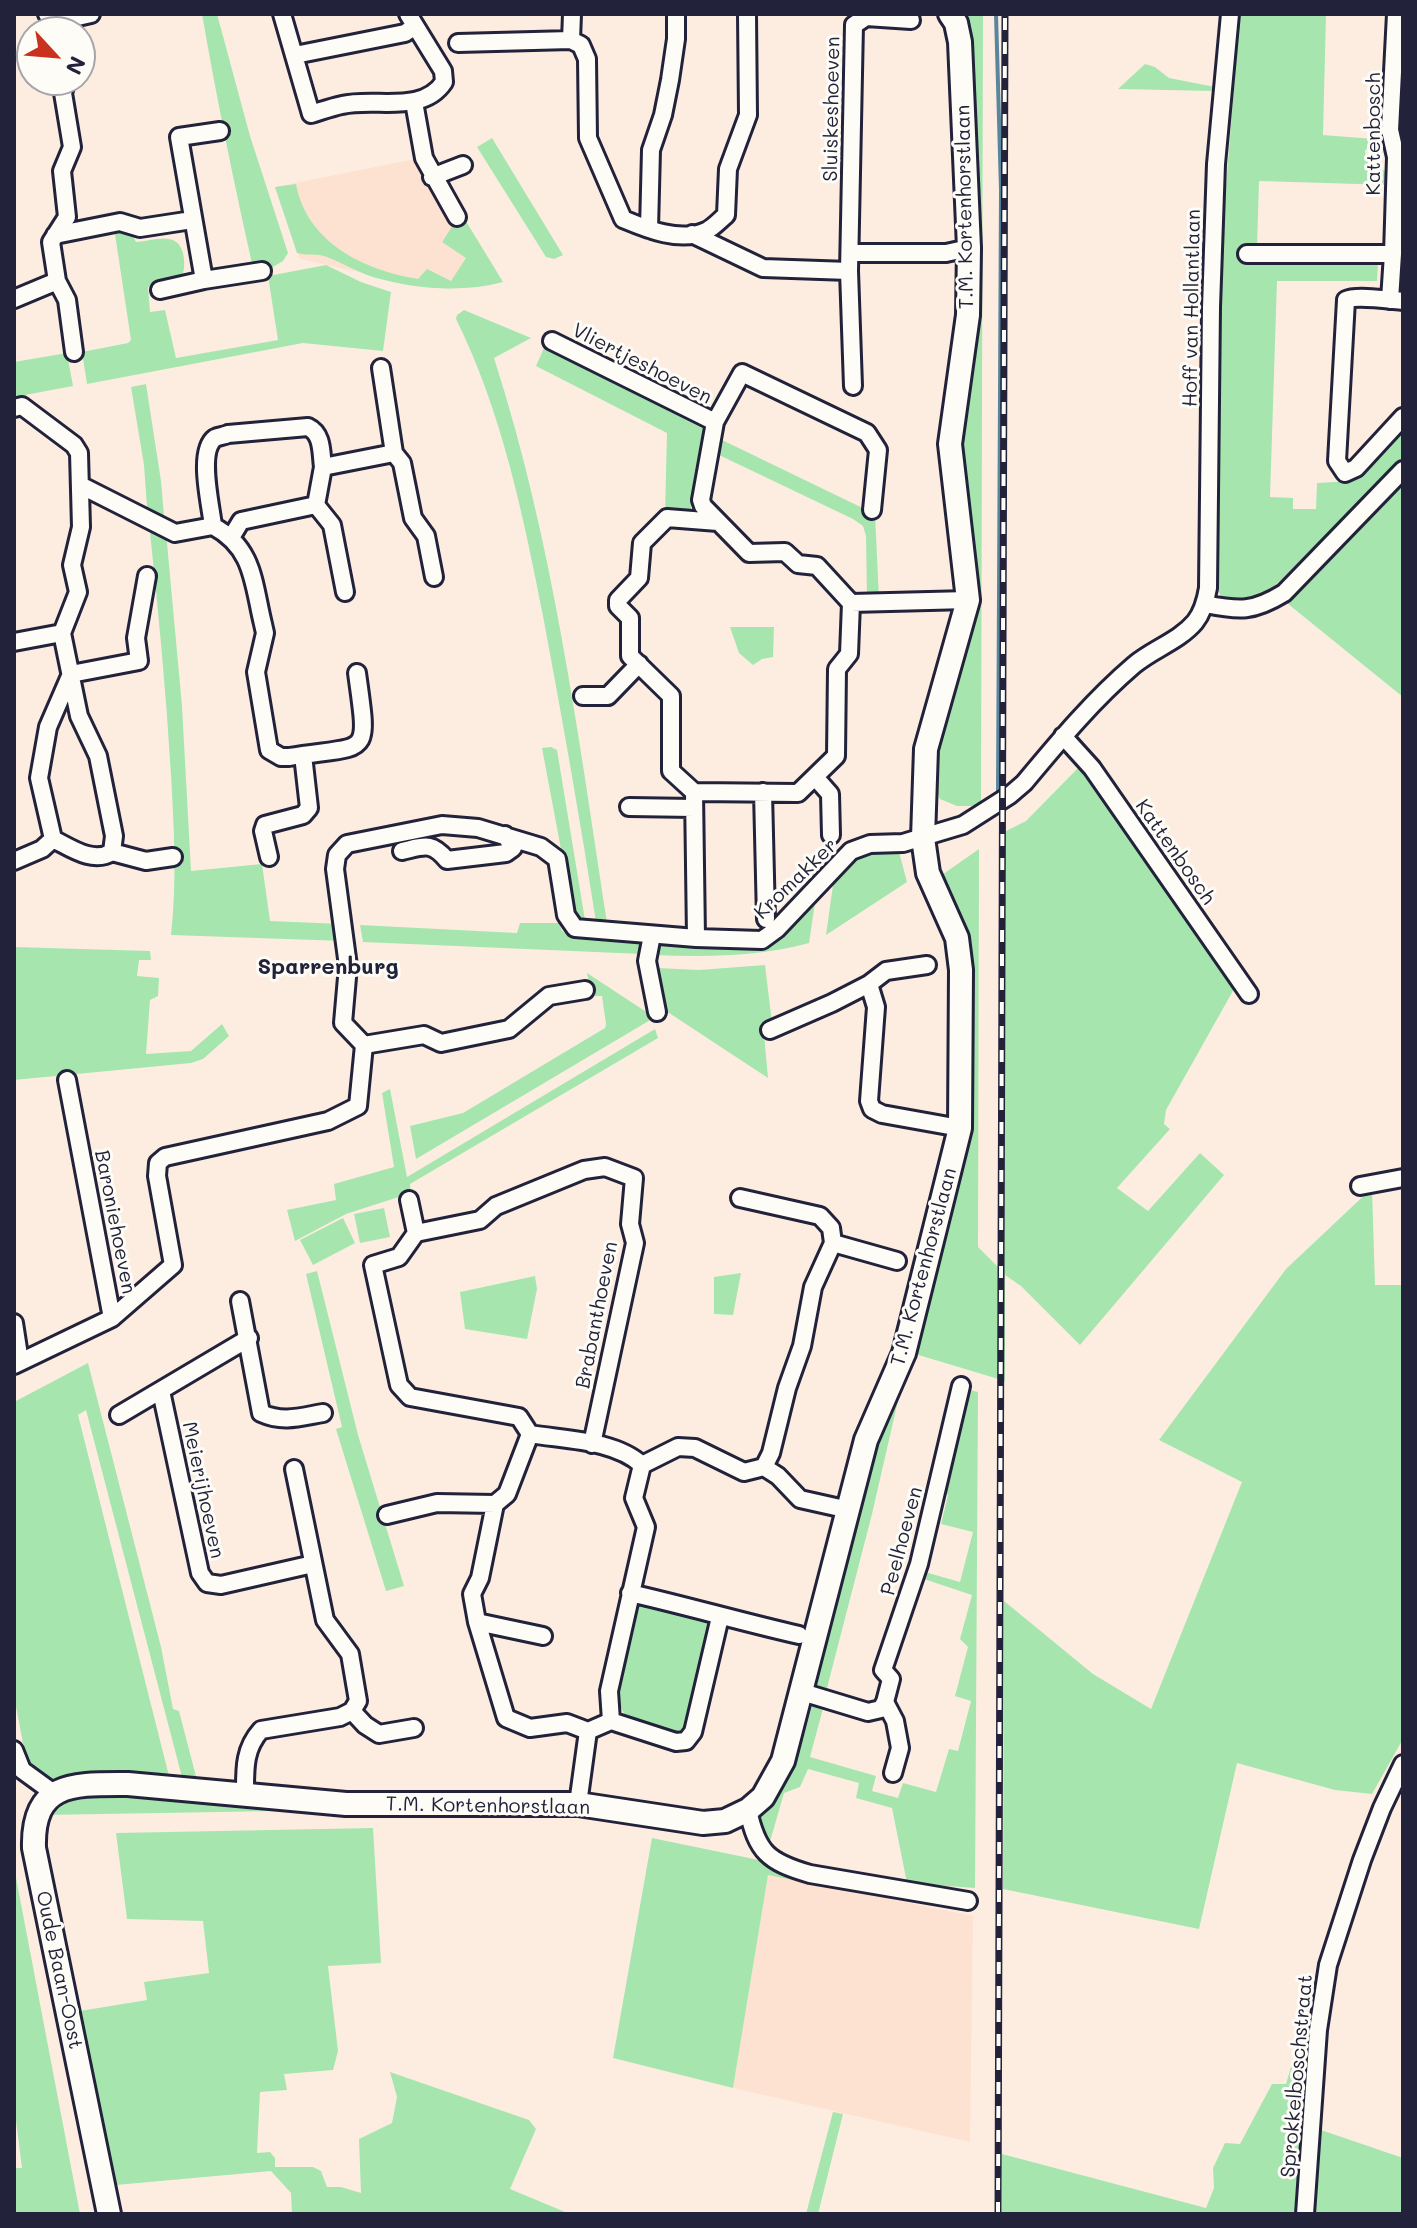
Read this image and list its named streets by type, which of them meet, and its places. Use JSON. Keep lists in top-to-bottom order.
{
  "streets": {
    "street": [
      "Sluiskeshoeven",
      "Kattenbosch",
      "T.M. Kortenhorstlaan",
      "Hoff van Hollantlaan",
      "Vliertjeshoeven",
      "Kromakker",
      "Baroniehoeven",
      "Brabanthoeven",
      "Meierijhoeven",
      "Peelhoeven",
      "Oude Baan-Oost",
      "Sprokkelboschstraat"
    ]
  },
  "crossings": [
    ["T.M. Kortenhorstlaan", "Kromakker"],
    ["T.M. Kortenhorstlaan", "Oude Baan-Oost"]
  ],
  "districts": ["Sparrenburg"],
  "north": "bottom right"
}
